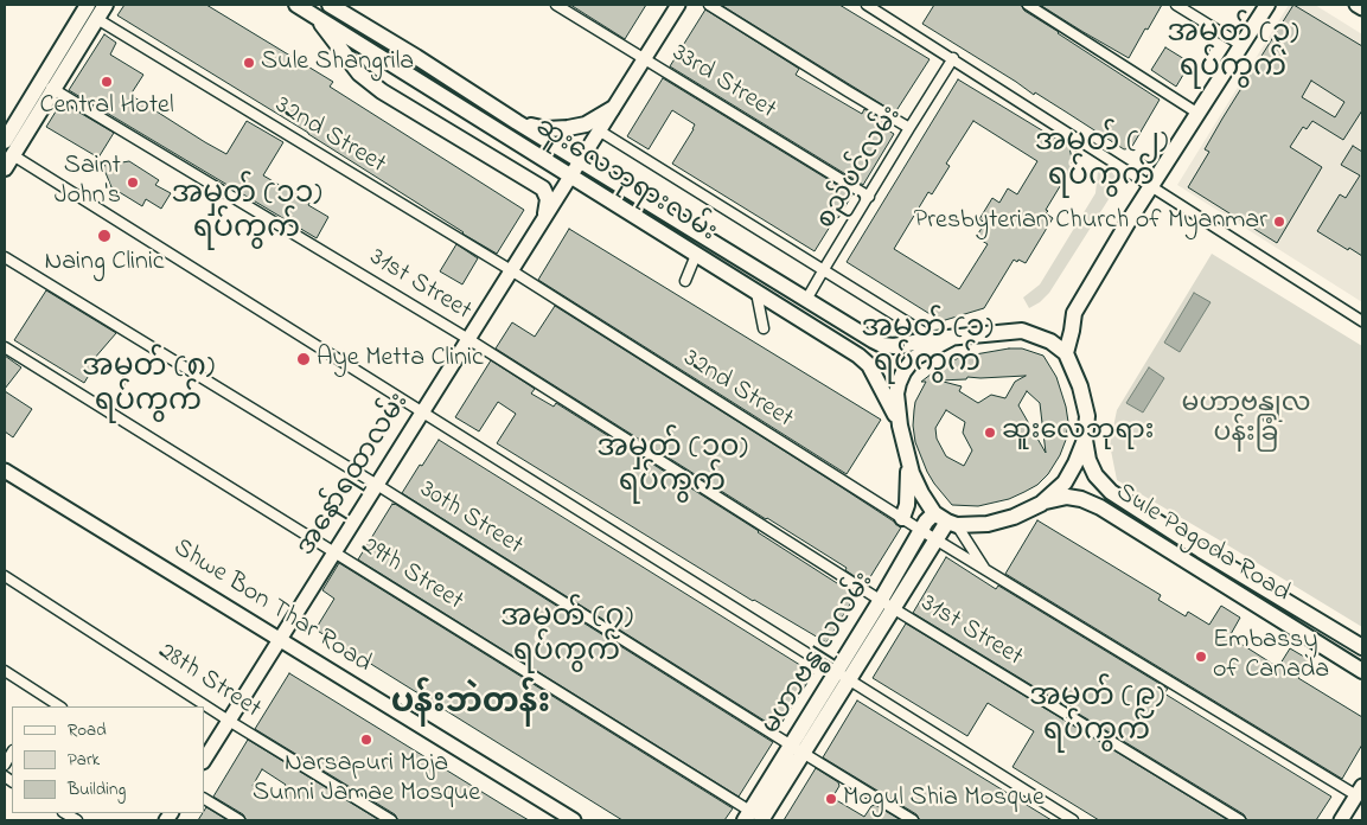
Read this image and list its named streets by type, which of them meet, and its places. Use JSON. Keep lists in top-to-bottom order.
{
  "streets": {
    "main road": [
      "ဆူးလေဘုရားလမ်း",
      "အနော်ရထာလမ်း",
      "Sule Pagoda Road",
      "Shwe Bon Thar Road",
      "မဟာဗန္ဓုလလမ်း"
    ],
    "street": [
      "33rd Street",
      "32nd Street",
      "စည်ပင်လမ်း",
      "31st Street",
      "30th Street",
      "29th Street",
      "28th Street"
    ]
  },
  "crossings": [
    ["33rd Street", "စည်ပင်လမ်း"],
    ["33rd Street", "အနော်ရထာလမ်း"],
    ["32nd Street", "အနော်ရထာလမ်း"],
    ["32nd Street", "မဟာဗန္ဓုလလမ်း"],
    ["စည်ပင်လမ်း", "ဆူးလေဘုရားလမ်း"],
    ["ဆူးလေဘုရားလမ်း", "အနော်ရထာလမ်း"],
    ["ဆူးလေဘုရားလမ်း", "Sule Pagoda Road"],
    ["ဆူးလေဘုရားလမ်း", "မဟာဗန္ဓုလလမ်း"],
    ["31st Street", "အနော်ရထာလမ်း"],
    ["31st Street", "မဟာဗန္ဓုလလမ်း"],
    ["အနော်ရထာလမ်း", "30th Street"],
    ["အနော်ရထာလမ်း", "29th Street"],
    ["အနော်ရထာလမ်း", "Shwe Bon Thar Road"],
    ["အနော်ရထာလမ်း", "28th Street"],
    ["30th Street", "မဟာဗန္ဓုလလမ်း"],
    ["Sule Pagoda Road", "မဟာဗန္ဓုလလမ်း"],
    ["29th Street", "မဟာဗန္ဓုလလမ်း"]
  ],
  "districts": [
    "အမှတ် (၃) ရပ်ကွက်",
    "အမှတ် (၂) ရပ်ကွက်",
    "အမှတ် (၁၁) ရပ်ကွက်",
    "အမှတ် (၁) ရပ်ကွက်",
    "အမှတ် (၈) ရပ်ကွက်",
    "အမှတ် (၁၀) ရပ်ကွက်",
    "အမှတ် (၇) ရပ်ကွက်",
    "အမှတ် (၉) ရပ်ကွက်",
    "ပန်းဘဲတန်း"
  ],
  "parks": ["မဟာဗန္ဓုလ ပန်းခြံ"],
  "places": [
    "Sule Shangrila",
    "Central Hotel",
    "Saint John's",
    "Presbyterian Church of Myanmar",
    "Naing Clinic",
    "Aye Metta Clinic",
    "ဆူးလေဘုရား",
    "Embassy of Canada",
    "Narsapuri Moja Sunni Jamae Mosque",
    "Mogul Shia Mosque"
  ],
  "legend": ["Road", "Park", "Building"]
}
